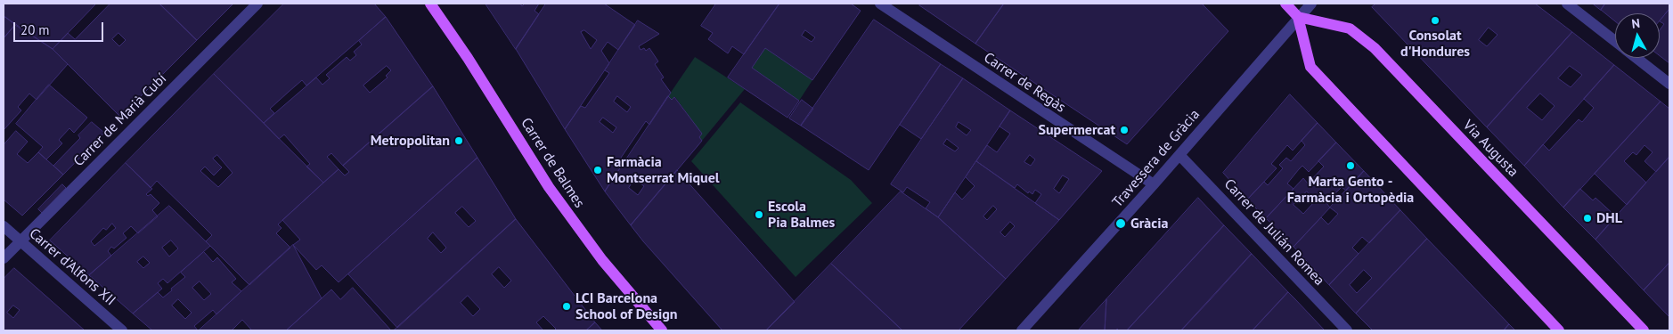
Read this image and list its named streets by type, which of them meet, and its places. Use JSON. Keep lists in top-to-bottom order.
{
  "streets": {
    "main road": ["Via Augusta", "Carrer de Balmes"],
    "street": [
      "Carrer de Regàs",
      "Carrer de Marià Cubí",
      "Travessera de Gràcia",
      "Carrer de Julián Romea",
      "Carrer d'Alfons XII"
    ]
  },
  "crossings": [
    ["Carrer de Regàs", "Travessera de Gràcia"],
    ["Carrer de Marià Cubí", "Carrer d'Alfons XII"],
    ["Via Augusta", "Travessera de Gràcia"],
    ["Travessera de Gràcia", "Carrer de Julián Romea"]
  ],
  "places": [
    "Consolat d'Hondures",
    "Supermercat",
    "Metropolitan",
    "Marta Gento - Farmàcia i Ortopèdia",
    "Farmàcia Montserrat Miquel",
    "Escola Pia Balmes",
    "DHL",
    "Gràcia",
    "LCI Barcelona School of Design"
  ],
  "scale_bar": "20 m",
  "north": "top"
}
